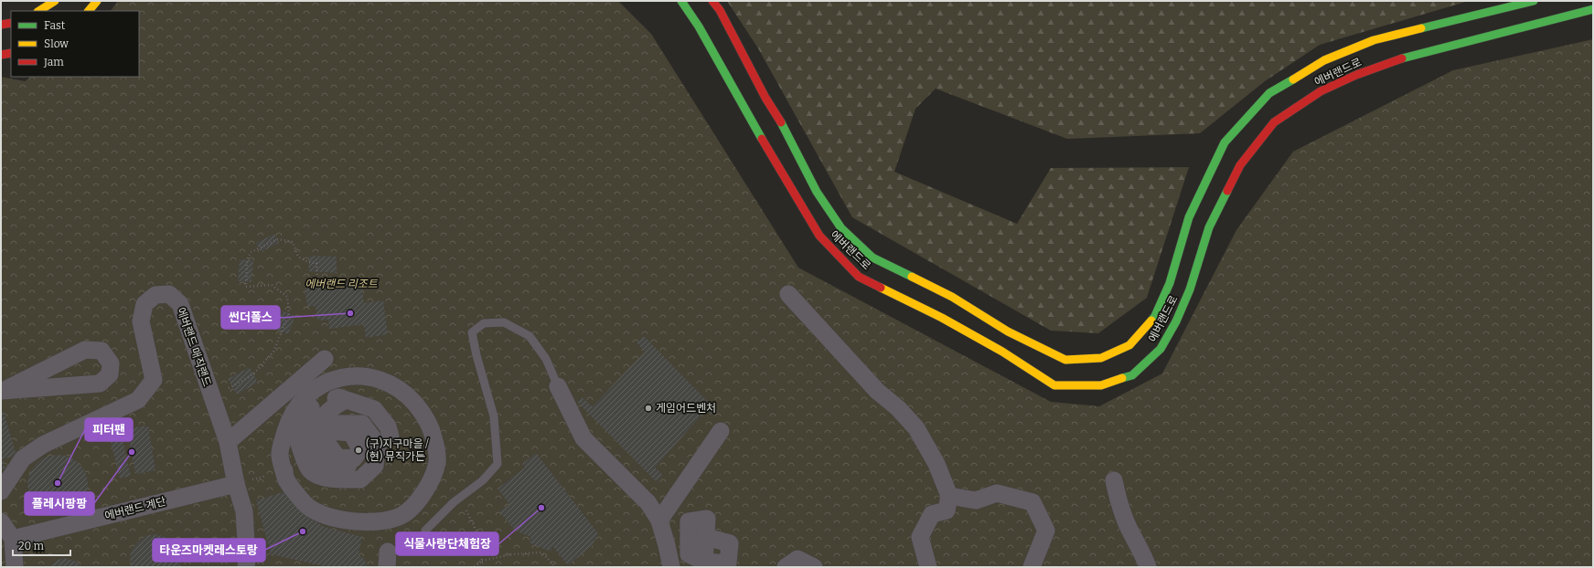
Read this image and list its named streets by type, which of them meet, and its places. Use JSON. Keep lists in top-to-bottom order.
{
  "streets": {
    "street": ["에버랜드로", "에버랜드 매직랜드", "에버랜드 계단"]
  },
  "crossings": [
    ["에버랜드 매직랜드", "에버랜드 계단"]
  ],
  "parks": ["에버랜드 리조트"],
  "places": [
    "썬더폴스",
    "게임어드벤처",
    "(구)지구마을 / (현) 뮤직가든",
    "플레시팡팡",
    "피터팬",
    "식물사랑단체험장",
    "타운즈마켓레스토랑"
  ],
  "legend": ["Fast", "Slow", "Jam"],
  "scale_bar": "20 m"
}
